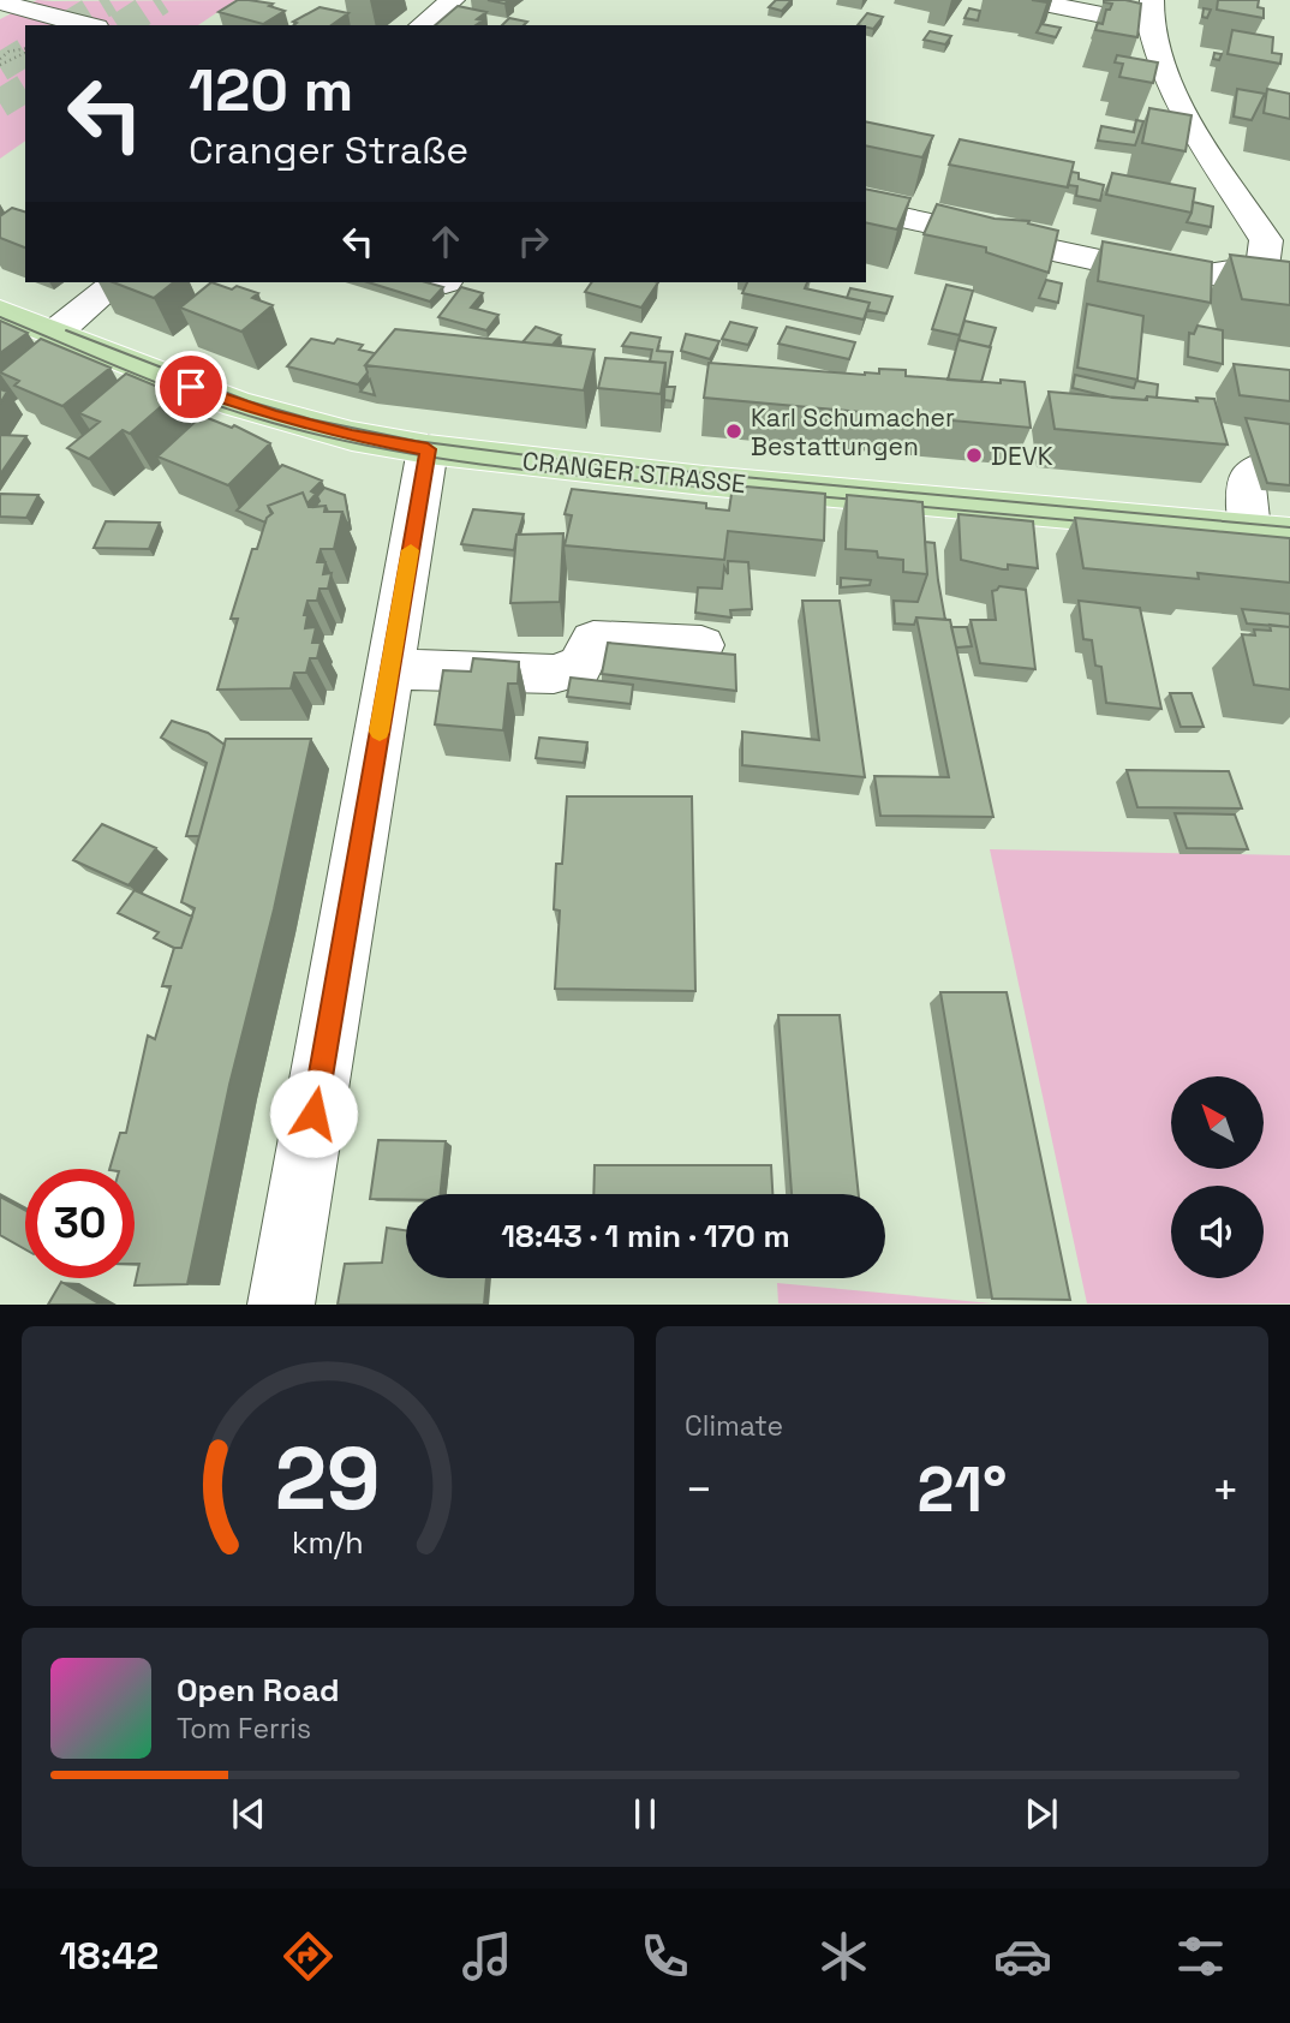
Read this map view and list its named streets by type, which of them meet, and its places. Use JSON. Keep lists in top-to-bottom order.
{
  "streets": {
    "main road": ["CRANGER STRASSE"]
  },
  "places": ["Karl Schumacher Bestattungen", "DEVK"],
  "north": "top left",
  "page": {
    "turn": ["120 m", "Cranger Straße"],
    "limit": "30",
    "trip": "18:43 · 1 min · 170 m",
    "tile": "Climate",
    "heat": ["−", "21°", "+"],
    "song": ["Open Road", "Tom Ferris"],
    "tabs": "18:42",
    "gauge": ["29", "km/h"]
  }
}
